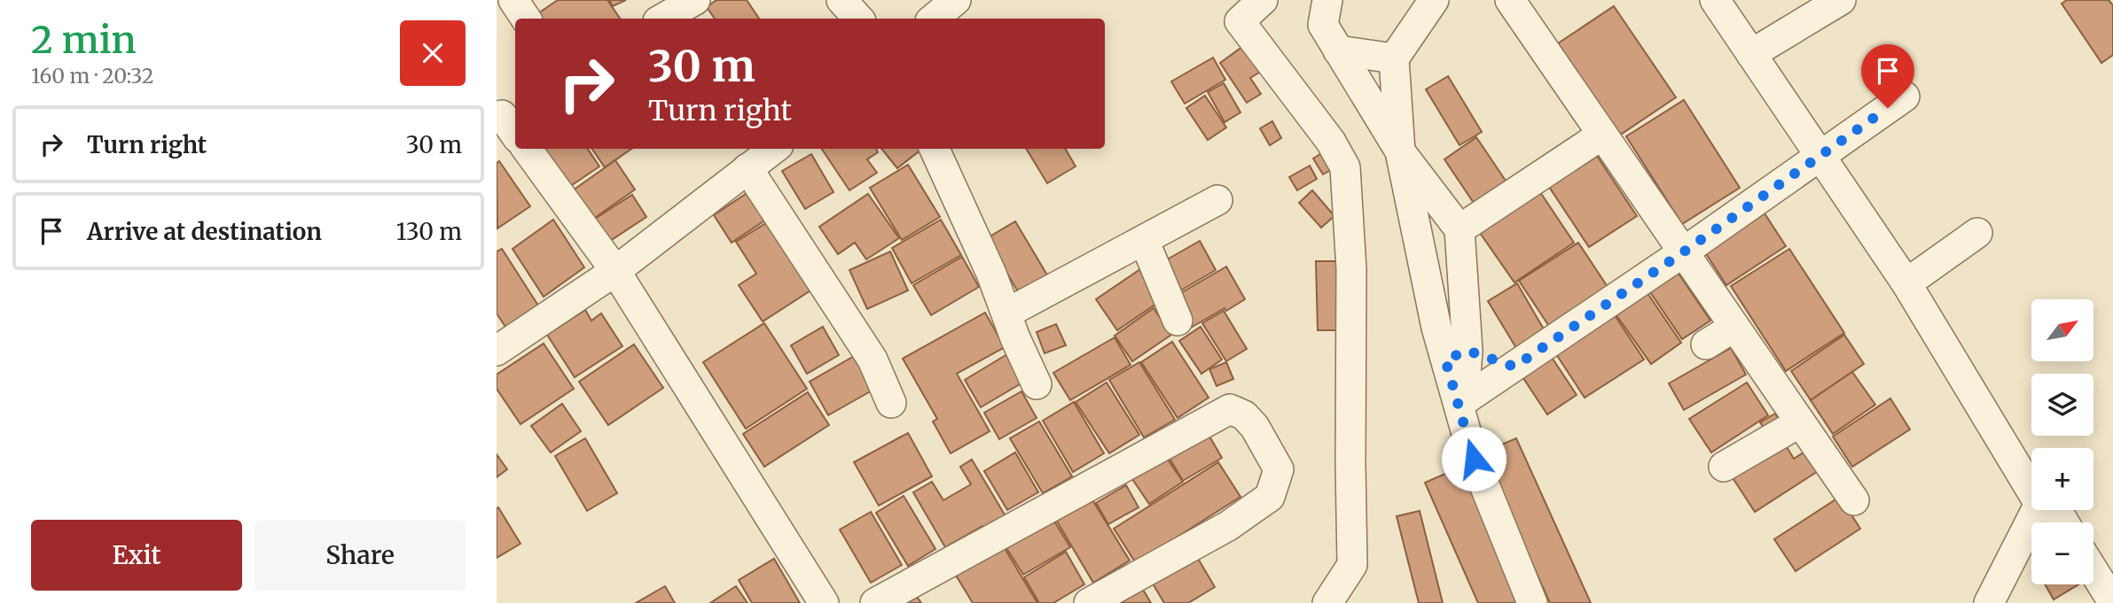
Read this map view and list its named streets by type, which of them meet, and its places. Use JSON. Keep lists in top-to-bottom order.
{
  "north": "top right",
  "page": {
    "heading": ["2 min", "160 m · 20:32"],
    "turn": ["30 m", "Turn right"],
    "list": [
      {
        "name": "Turn right",
        "value": "30 m"
      },
      {
        "name": "Arrive at destination",
        "value": "130 m"
      }
    ],
    "map_buttons": ["+", "−"],
    "buttons": ["Exit", "Share"]
  }
}
